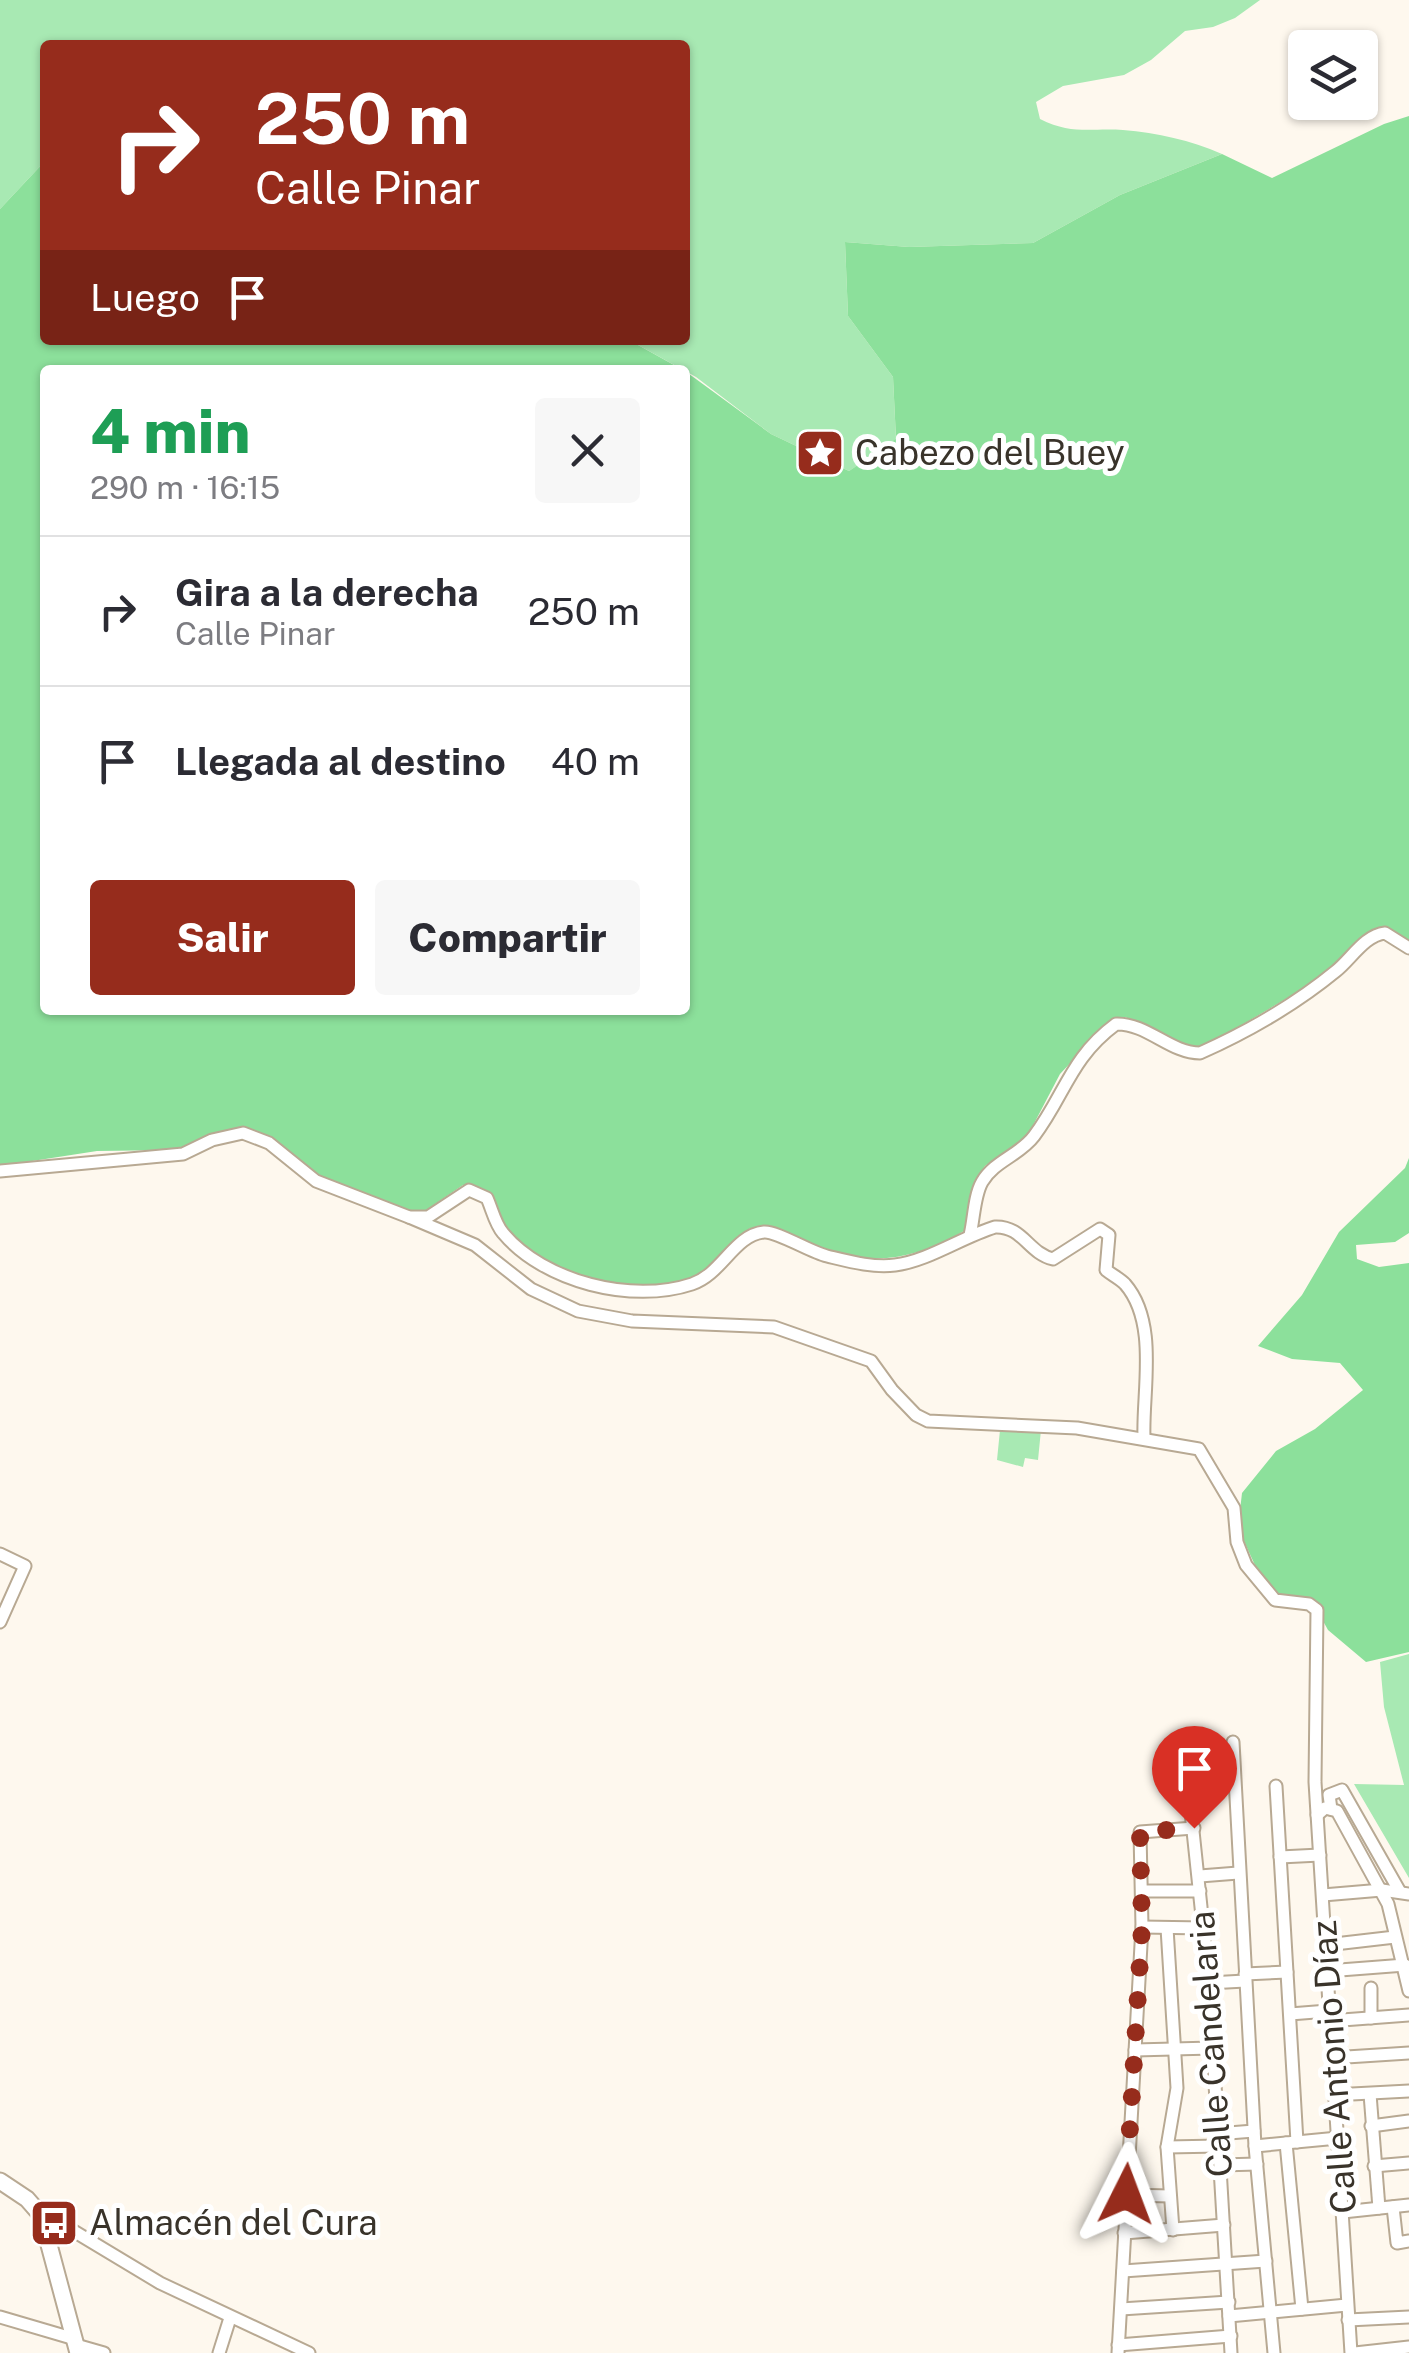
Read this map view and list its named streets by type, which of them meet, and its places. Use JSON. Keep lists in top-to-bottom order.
{
  "streets": {
    "street": ["Calle Candelaria", "Calle Antonio Díaz"]
  },
  "places": {
    "place": ["Cabezo del Buey"],
    "bus stop": ["Almacén del Cura"]
  },
  "page": {
    "turn": ["250 m", "Calle Pinar"],
    "then": "Luego",
    "heading": ["4 min", "290 m · 16:15"],
    "list": [
      {
        "name": "Gira a la derecha",
        "note": "Calle Pinar",
        "value": "250 m"
      },
      {
        "name": "Llegada al destino",
        "value": "40 m"
      }
    ],
    "buttons": ["Salir", "Compartir"]
  }
}
